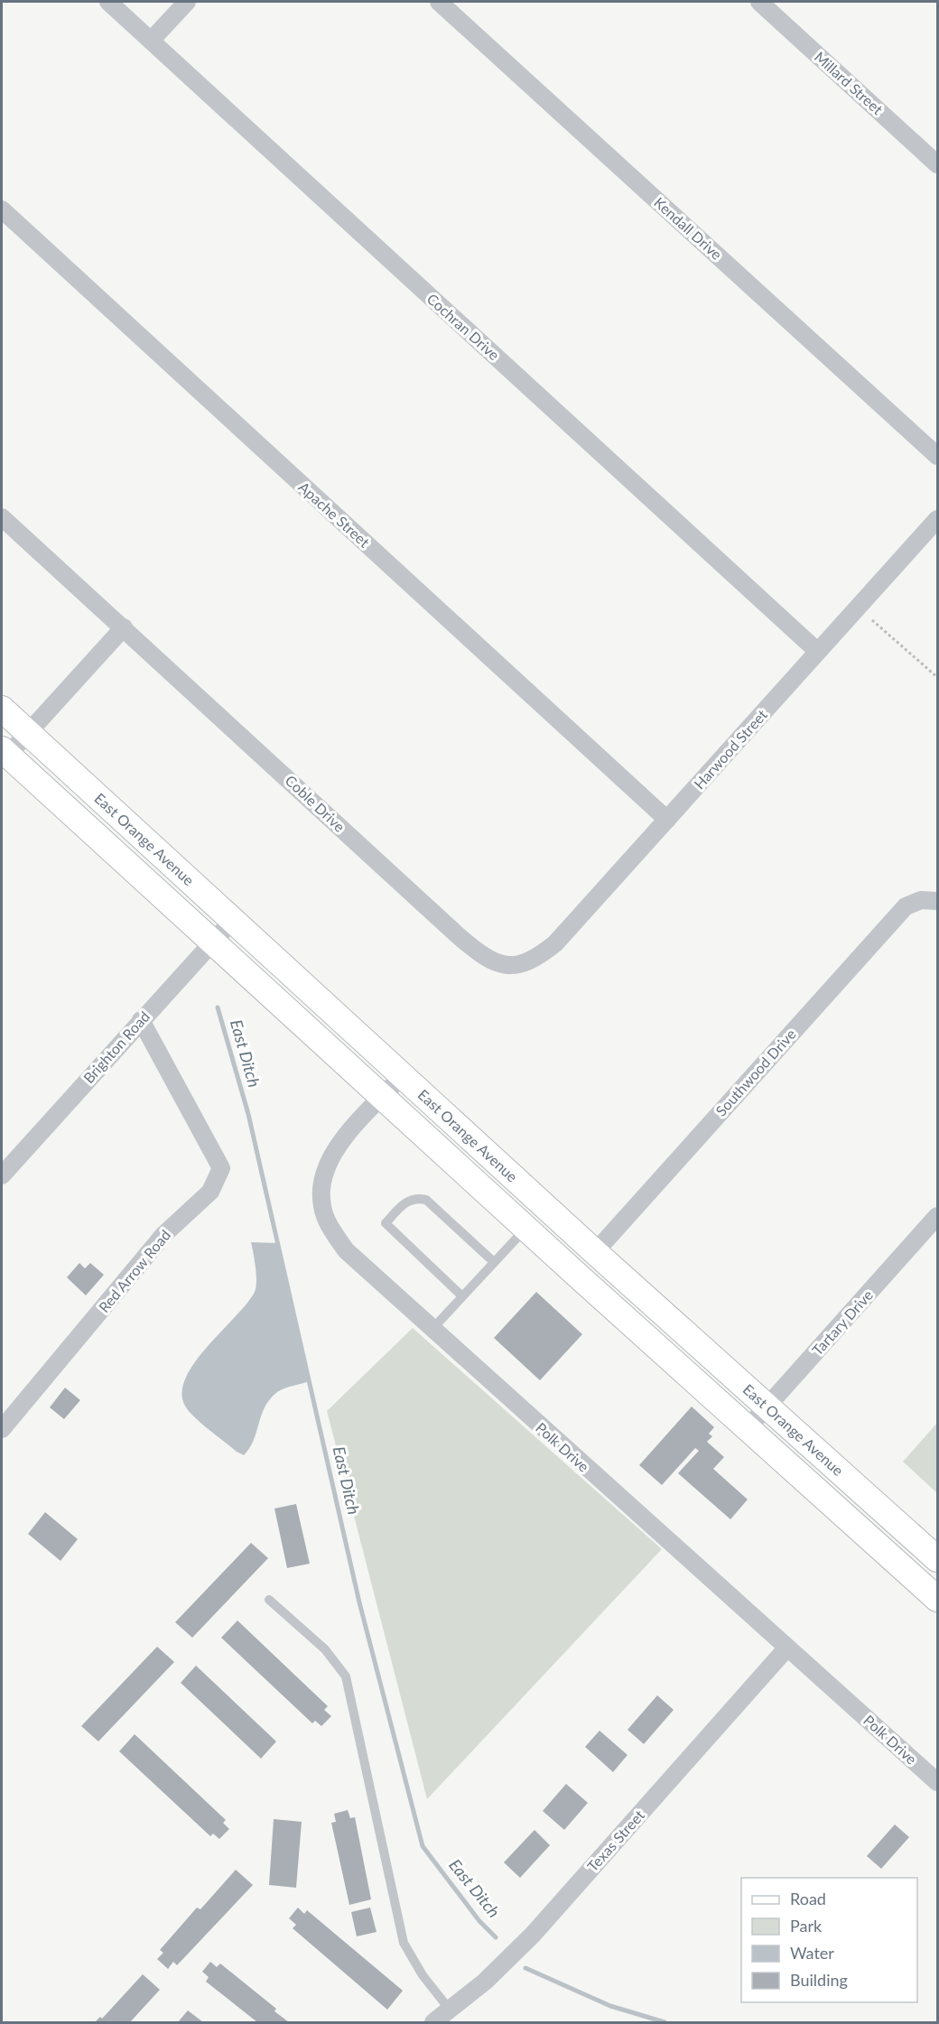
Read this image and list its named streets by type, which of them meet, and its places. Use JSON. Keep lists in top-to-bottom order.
{
  "streets": {
    "street": [
      "Millard Street",
      "Kendall Drive",
      "Cochran Drive",
      "Apache Street",
      "Harwood Street",
      "Coble Drive",
      "East Orange Avenue",
      "Brighton Road",
      "Southwood Drive",
      "Red Arrow Road",
      "Tartary Drive",
      "Polk Drive",
      "Texas Street"
    ]
  },
  "crossings": [
    ["Cochran Drive", "Harwood Street"],
    ["Apache Street", "Harwood Street"],
    ["Harwood Street", "Coble Drive"],
    ["East Orange Avenue", "Brighton Road"],
    ["East Orange Avenue", "Southwood Drive"],
    ["East Orange Avenue", "Tartary Drive"],
    ["East Orange Avenue", "Polk Drive"],
    ["Brighton Road", "Red Arrow Road"],
    ["Polk Drive", "Texas Street"]
  ],
  "water": ["East Ditch"],
  "legend": [
    "Road",
    "Park",
    "Water",
    "Building"
  ]
}
